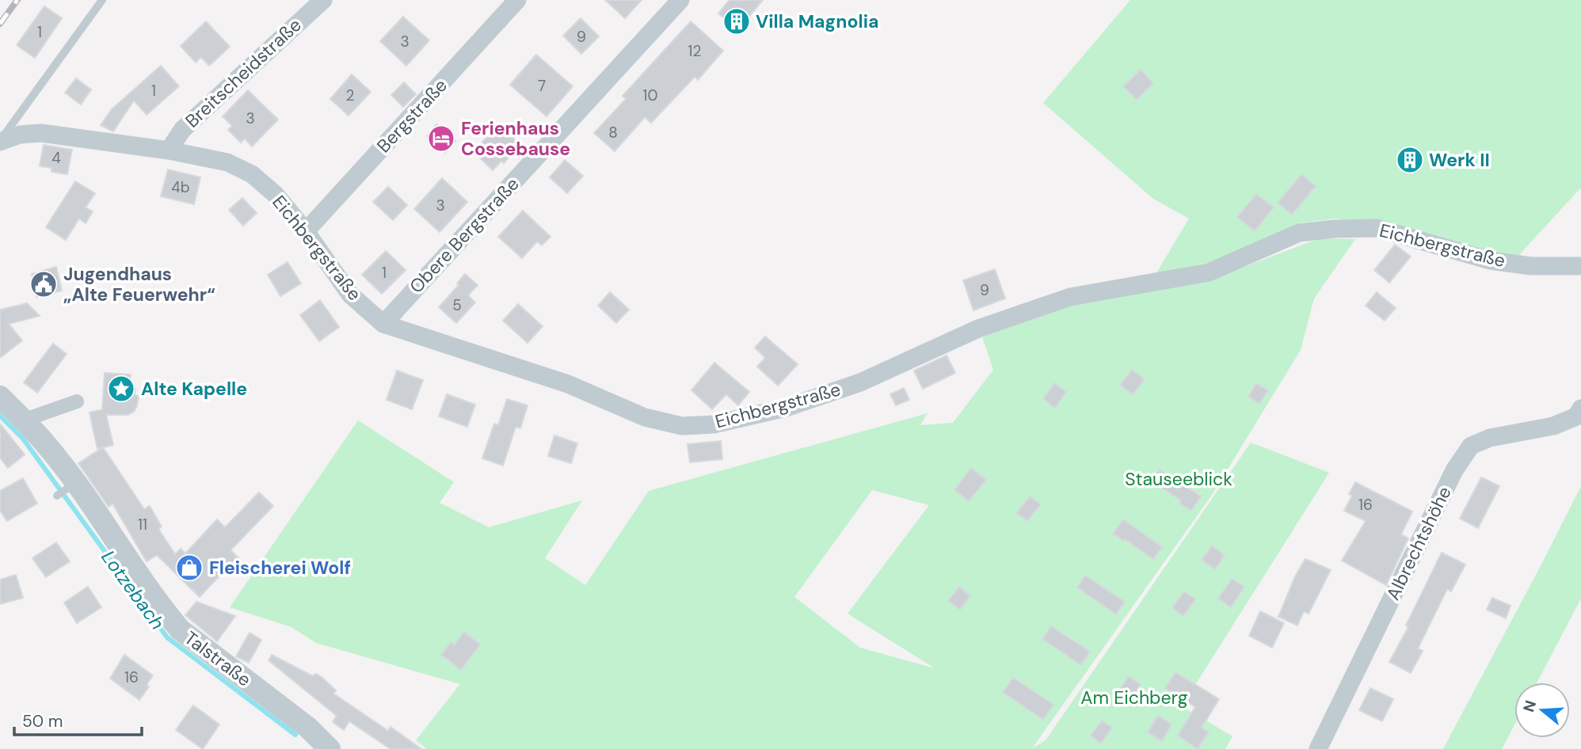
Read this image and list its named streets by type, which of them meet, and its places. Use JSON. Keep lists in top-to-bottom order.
{
  "streets": {
    "street": [
      "Breitscheidstraße",
      "Bergstraße",
      "Obere Bergstraße",
      "Eichbergstraße",
      "Albrechtshöhe",
      "Talstraße"
    ]
  },
  "crossings": [
    ["Breitscheidstraße", "Eichbergstraße"],
    ["Bergstraße", "Eichbergstraße"],
    ["Obere Bergstraße", "Eichbergstraße"]
  ],
  "water": ["Lotzebach"],
  "parks": ["Stauseeblick", "Am Eichberg"],
  "places": {
    "building": ["Villa Magnolia", "Werk II"],
    "hotel": ["Ferienhaus Cossebause"],
    "public building": ["Jugendhaus „Alte Feuerwehr“"],
    "place": ["Alte Kapelle"],
    "shop": ["Fleischerei Wolf"]
  },
  "house_numbers": [
    "1",
    "9",
    "3",
    "12",
    "7",
    "1",
    "2",
    "10",
    "3",
    "8",
    "4",
    "4b",
    "3",
    "1",
    "9",
    "5",
    "16",
    "11",
    "16"
  ],
  "scale_bar": "50 m",
  "north": "left"
}
